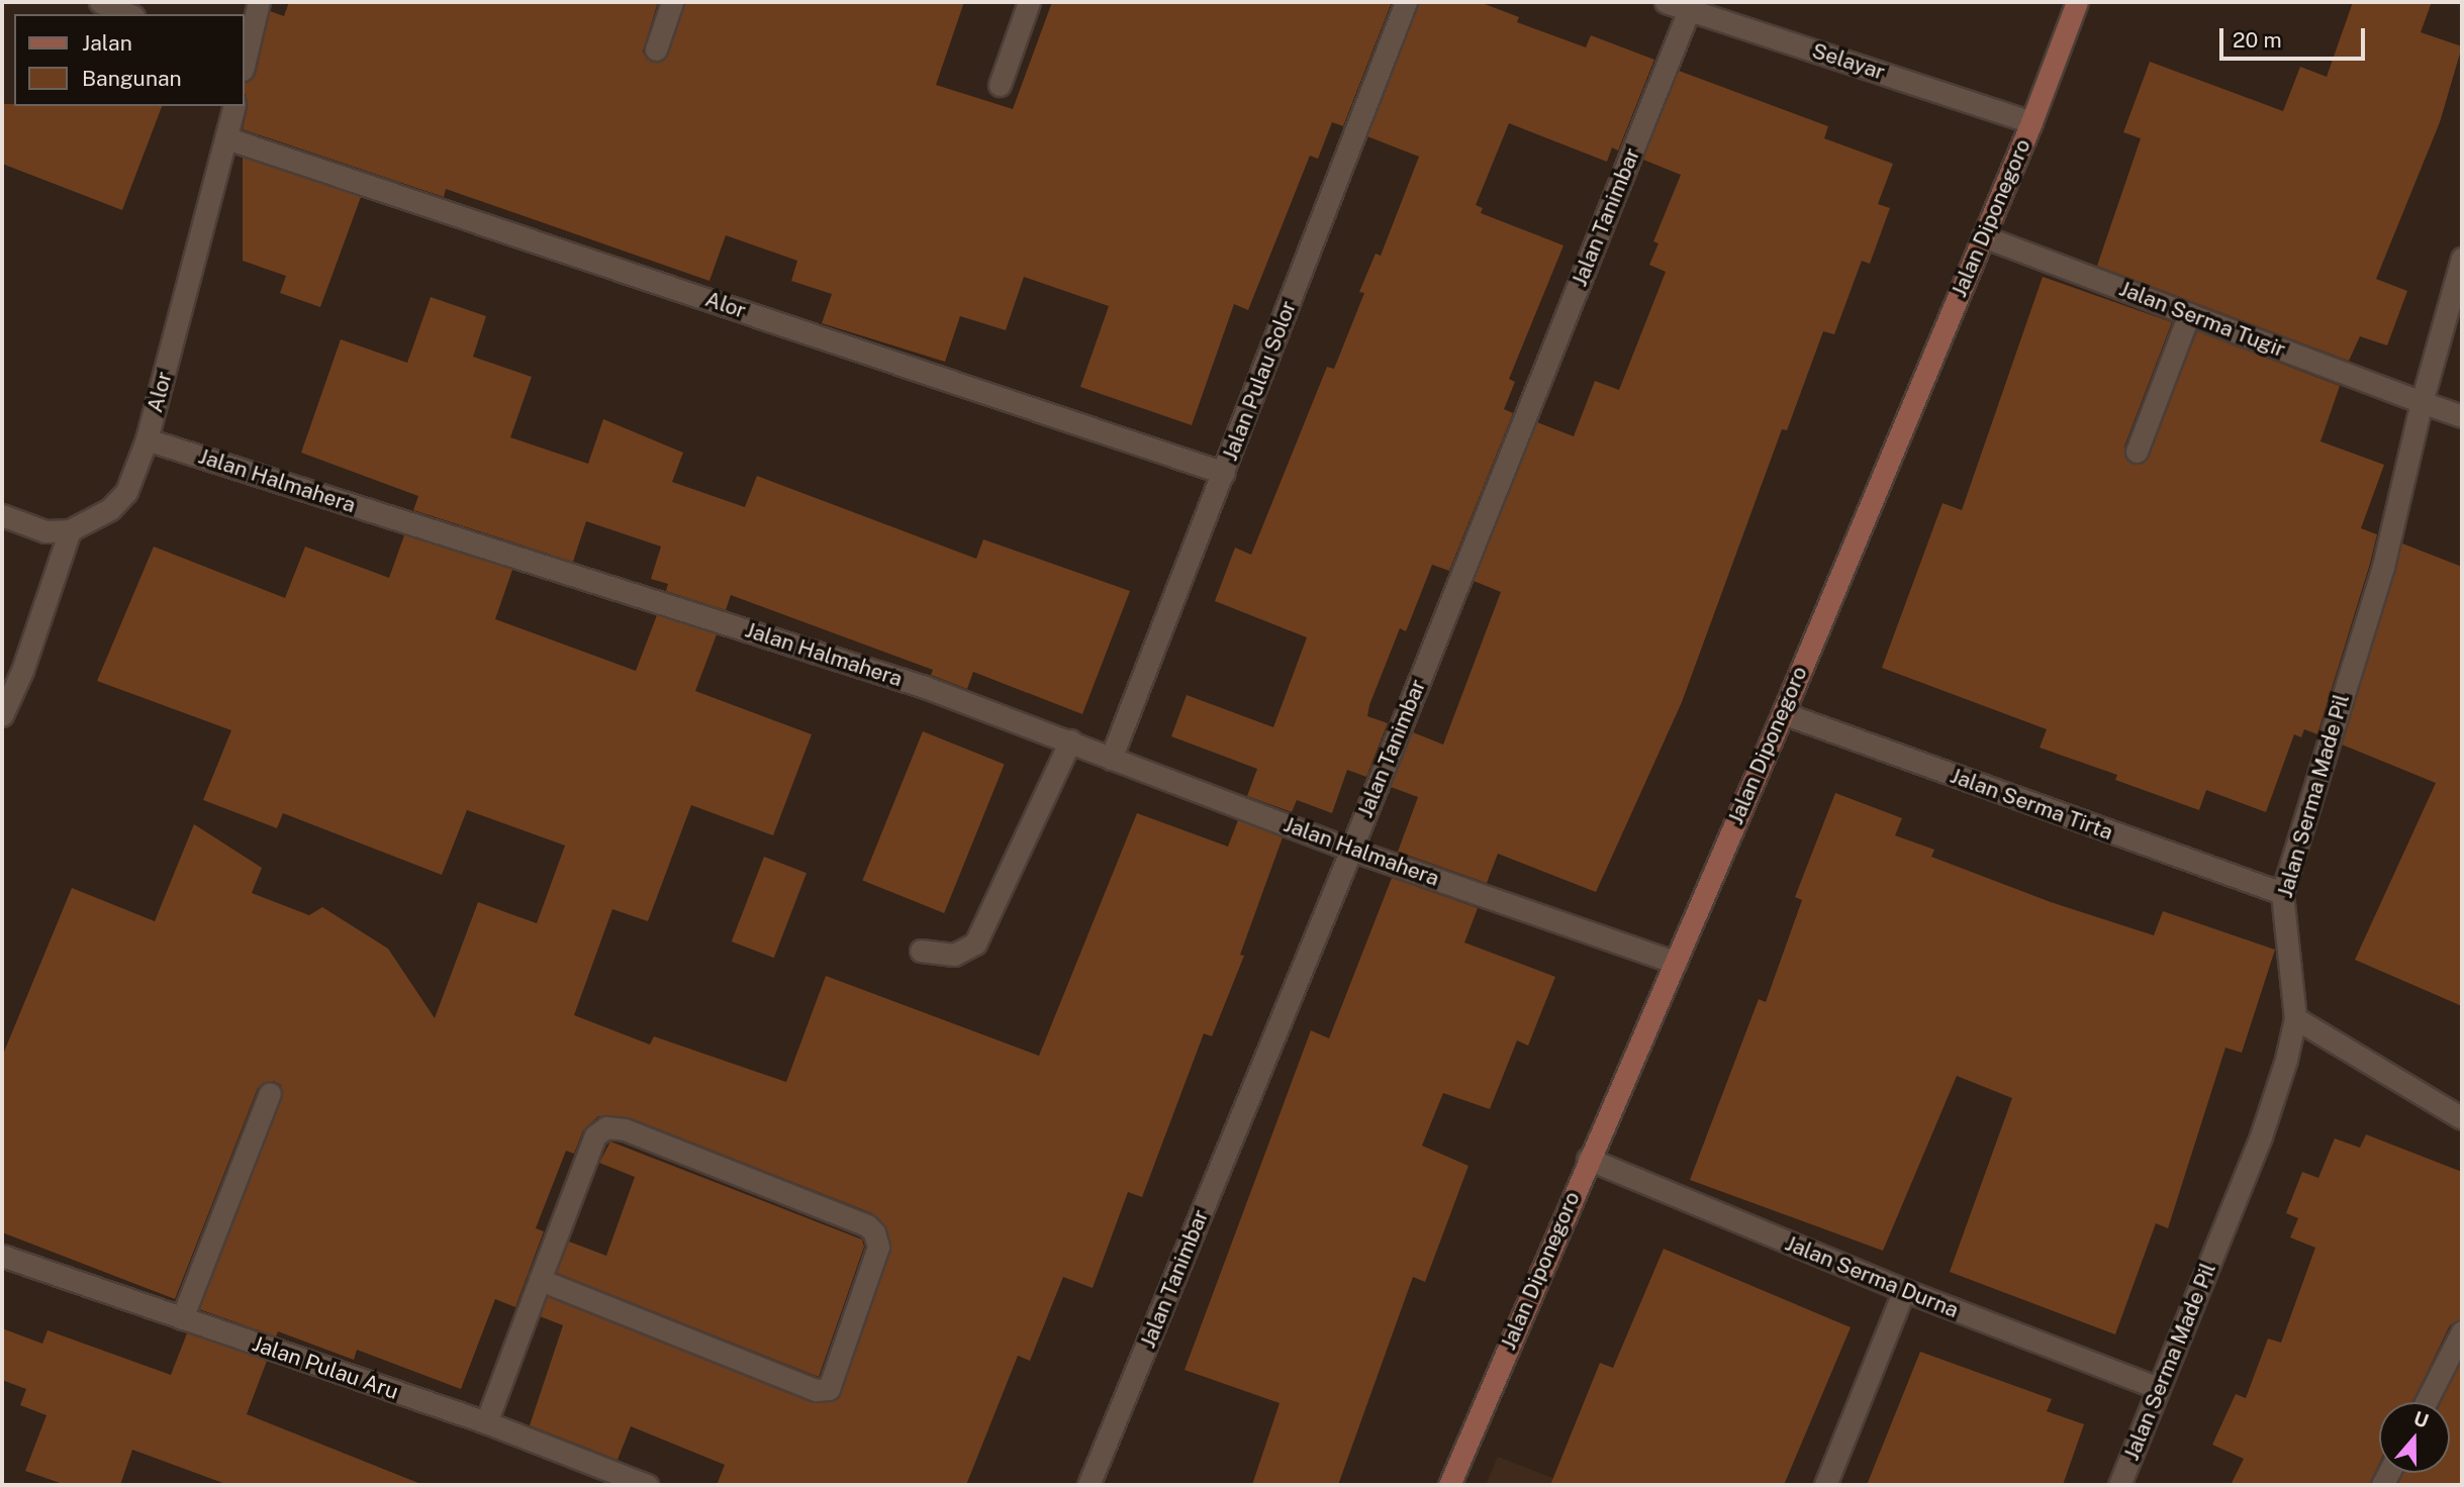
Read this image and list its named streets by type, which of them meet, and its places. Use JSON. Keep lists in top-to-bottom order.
{
  "streets": {
    "main road": ["Jalan Diponegoro"],
    "street": [
      "Selayar",
      "Jalan Tanimbar",
      "Alor",
      "Jalan Serma Tugir",
      "Jalan Pulau Solor",
      "Jalan Halmahera",
      "Jalan Serma Made Pil",
      "Jalan Serma Tirta",
      "Jalan Serma Durna",
      "Jalan Pulau Aru"
    ]
  },
  "crossings": [
    ["Selayar", "Jalan Tanimbar"],
    ["Selayar", "Jalan Diponegoro"],
    ["Jalan Tanimbar", "Jalan Halmahera"],
    ["Jalan Diponegoro", "Jalan Serma Tugir"],
    ["Jalan Diponegoro", "Jalan Halmahera"],
    ["Jalan Diponegoro", "Jalan Serma Tirta"],
    ["Jalan Diponegoro", "Jalan Serma Durna"],
    ["Alor", "Jalan Pulau Solor"],
    ["Alor", "Jalan Halmahera"],
    ["Jalan Serma Tugir", "Jalan Serma Made Pil"],
    ["Jalan Pulau Solor", "Jalan Halmahera"],
    ["Jalan Serma Made Pil", "Jalan Serma Tirta"],
    ["Jalan Serma Made Pil", "Jalan Serma Durna"]
  ],
  "legend": ["Jalan", "Bangunan"],
  "scale_bar": "20 m",
  "north": "top"
}
